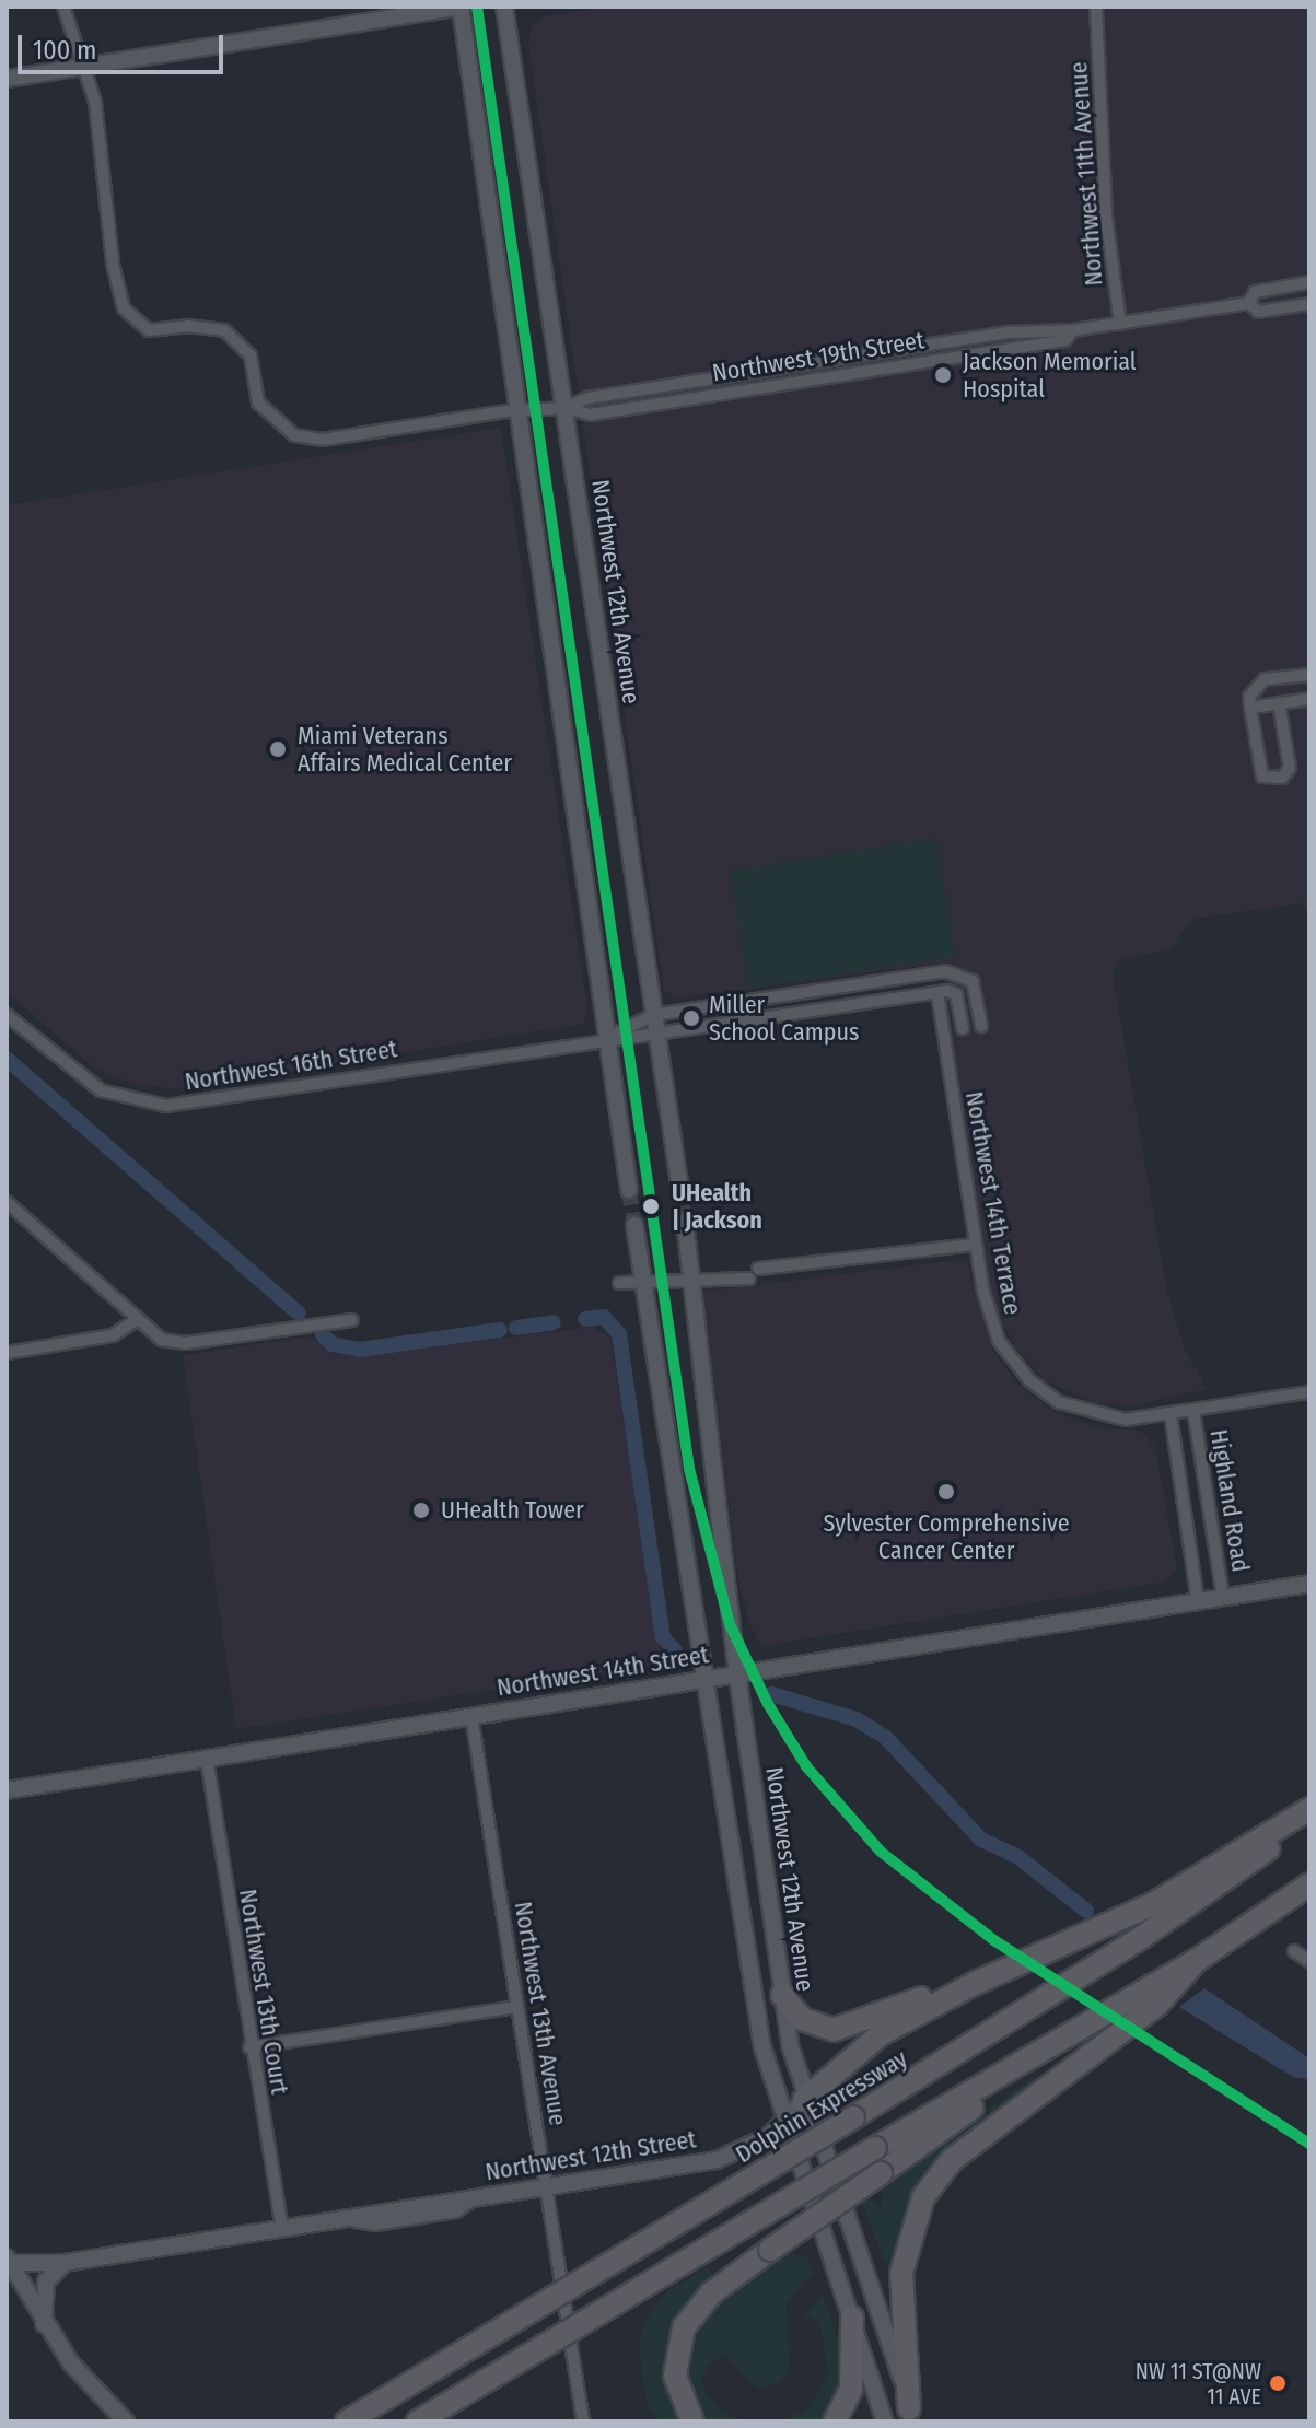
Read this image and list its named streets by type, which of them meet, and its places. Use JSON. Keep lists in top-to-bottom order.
{
  "streets": {
    "highway": ["Dolphin Expressway"],
    "main road": ["Northwest 12th Avenue", "Northwest 14th Street", "Northwest 12th Street"],
    "street": [
      "Northwest 11th Avenue",
      "Northwest 19th Street",
      "Northwest 16th Street",
      "Northwest 14th Terrace",
      "Highland Road",
      "Northwest 13th Court",
      "Northwest 13th Avenue"
    ]
  },
  "crossings": [
    ["Northwest 11th Avenue", "Northwest 19th Street"],
    ["Northwest 19th Street", "Northwest 12th Avenue"],
    ["Northwest 12th Avenue", "Northwest 16th Street"],
    ["Northwest 12th Avenue", "Northwest 14th Street"],
    ["Northwest 12th Avenue", "Northwest 12th Street"],
    ["Northwest 16th Street", "Northwest 14th Terrace"],
    ["Northwest 14th Terrace", "Highland Road"],
    ["Highland Road", "Northwest 14th Street"],
    ["Northwest 14th Street", "Northwest 13th Court"],
    ["Northwest 14th Street", "Northwest 13th Avenue"],
    ["Northwest 13th Court", "Northwest 12th Street"],
    ["Northwest 13th Avenue", "Northwest 12th Street"]
  ],
  "places": [
    "Jackson Memorial Hospital",
    "Miami Veterans Affairs Medical Center",
    "Miller School Campus",
    "UHealth | Jackson",
    "Sylvester Comprehensive Cancer Center",
    "UHealth Tower",
    "NW 11 ST@NW 11 AVE"
  ],
  "scale_bar": "100 m"
}
